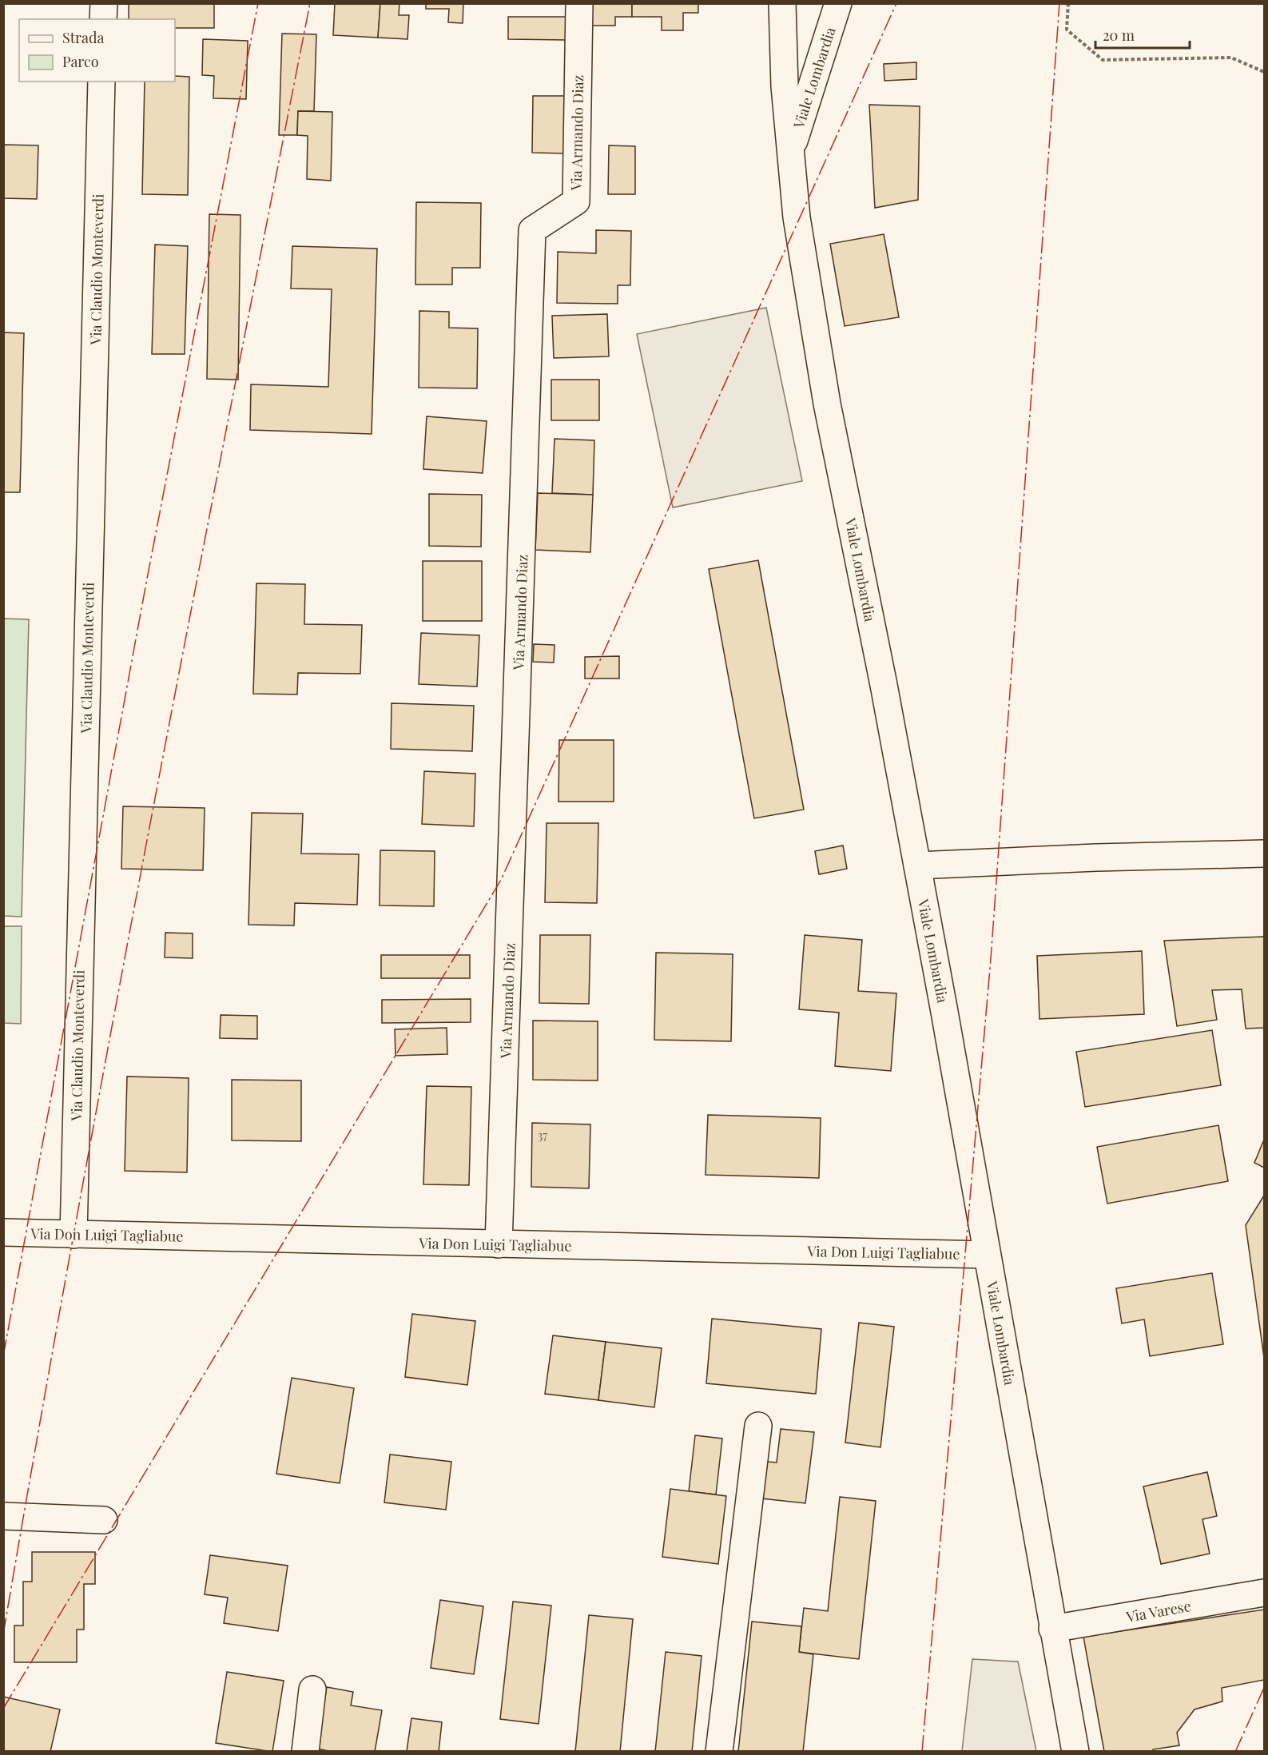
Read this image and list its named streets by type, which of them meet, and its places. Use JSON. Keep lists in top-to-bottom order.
{
  "streets": {
    "street": [
      "Viale Lombardia",
      "Via Armando Diaz",
      "Via Claudio Monteverdi",
      "Via Don Luigi Tagliabue",
      "Via Varese"
    ]
  },
  "crossings": [
    ["Viale Lombardia", "Via Don Luigi Tagliabue"],
    ["Viale Lombardia", "Via Varese"],
    ["Via Armando Diaz", "Via Don Luigi Tagliabue"],
    ["Via Claudio Monteverdi", "Via Don Luigi Tagliabue"]
  ],
  "house_numbers": ["37"],
  "legend": ["Strada", "Parco"],
  "scale_bar": "20 m"
}
